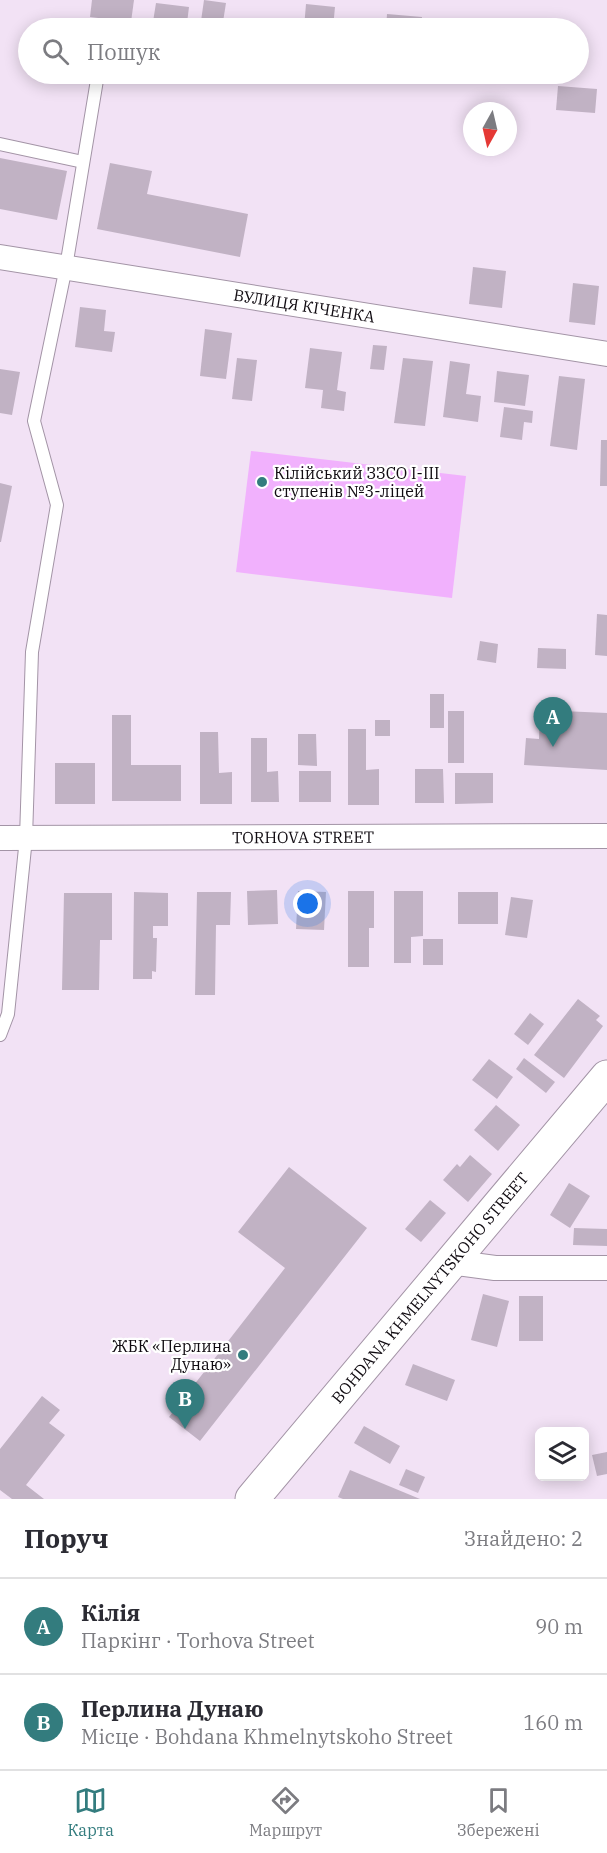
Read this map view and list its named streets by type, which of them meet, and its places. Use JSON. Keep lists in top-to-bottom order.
{
  "streets": {
    "main road": ["BOHDANA KHMELNYTSKOHO STREET"],
    "street": ["ВУЛИЦЯ КІЧЕНКА", "TORHOVA STREET"]
  },
  "places": ["Кілійський ЗЗСО І-ІІІ ступенів №3-ліцей", "ЖБК «Перлина Дунаю»"],
  "north": "bottom",
  "page": {
    "search": "Пошук",
    "pins": ["A", "B"],
    "heading": ["Поруч", "Знайдено: 2"],
    "list": [
      {
        "mark": "A",
        "name": "Кілія",
        "note": "Паркінг · Torhova Street",
        "value": "90 m"
      },
      {
        "mark": "B",
        "name": "Перлина Дунаю",
        "note": "Місце · Bohdana Khmelnytskoho Street",
        "value": "160 m"
      }
    ],
    "nav": ["Карта", "Маршрут", "Збережені"]
  }
}
